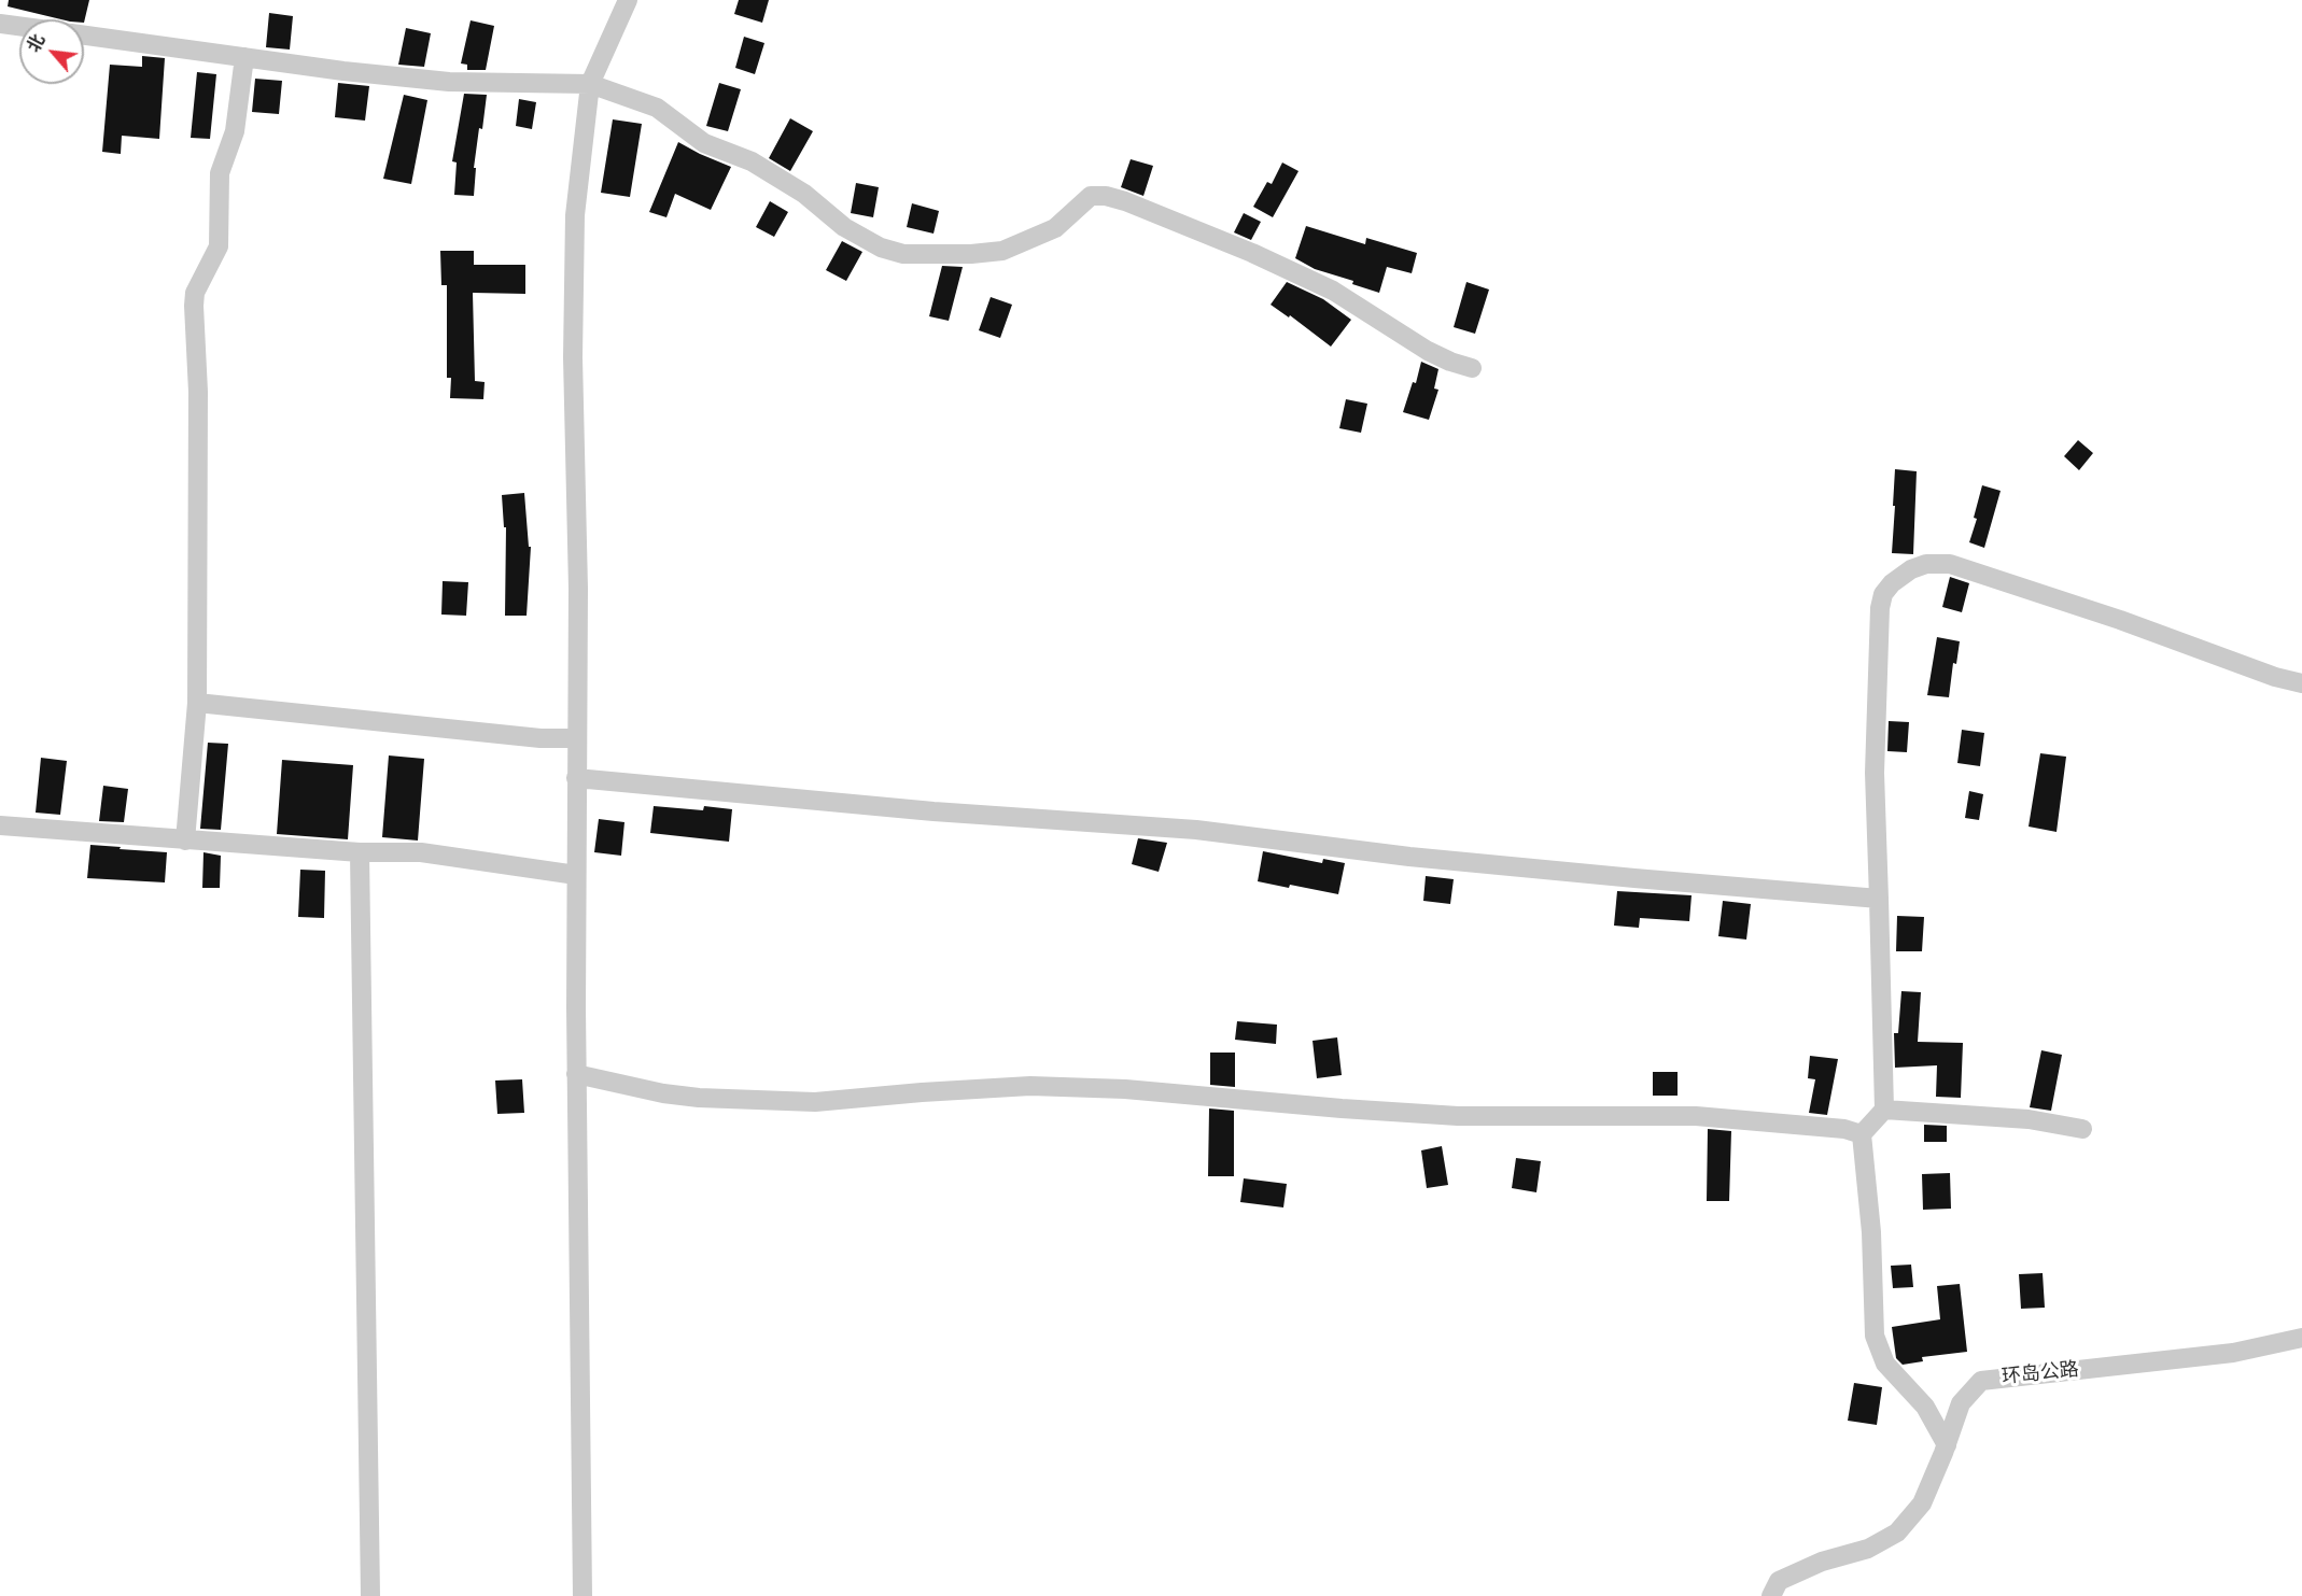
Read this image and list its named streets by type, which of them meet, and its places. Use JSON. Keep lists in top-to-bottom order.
{
  "streets": {
    "street": ["环岛公路"]
  },
  "north": "top left"
}
